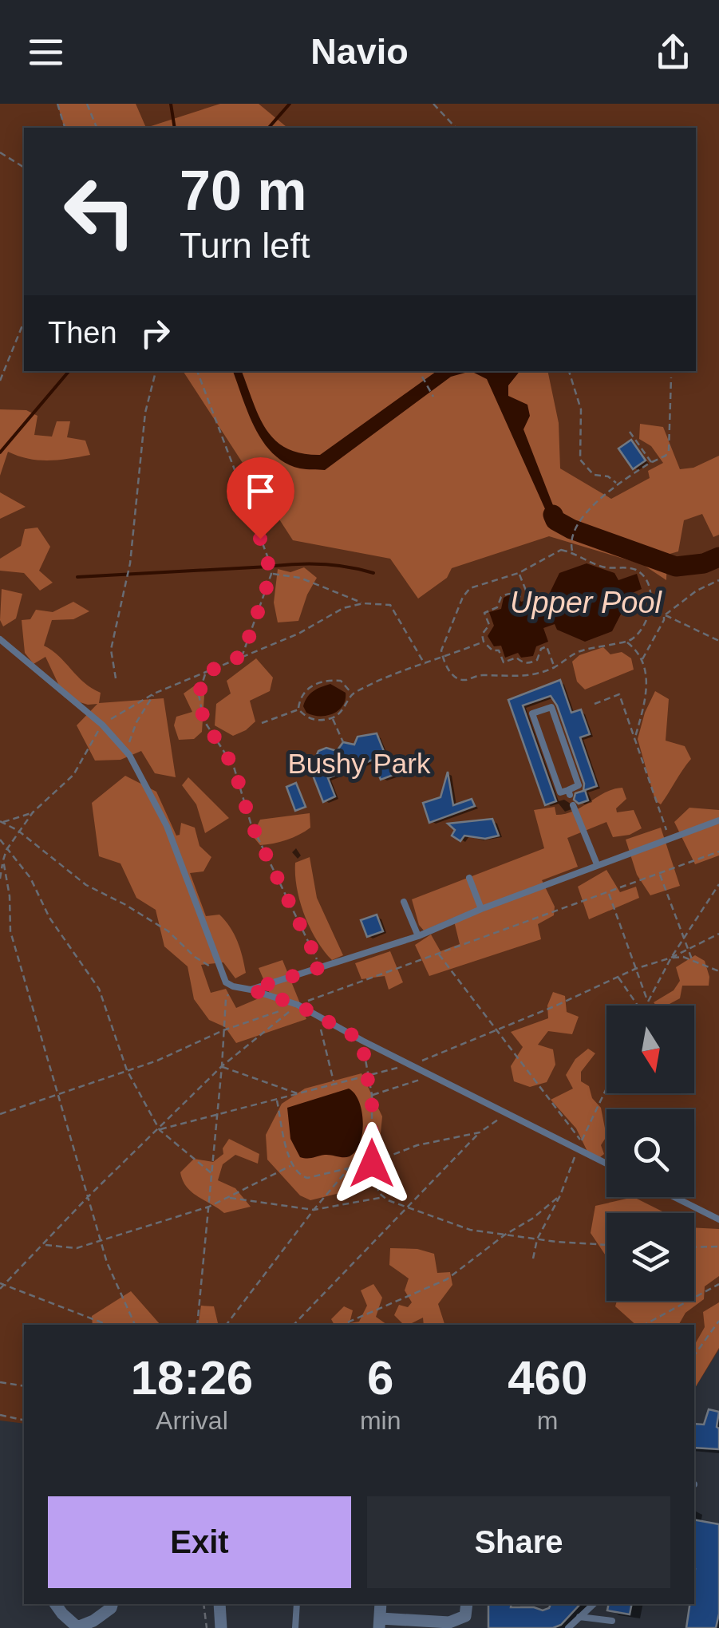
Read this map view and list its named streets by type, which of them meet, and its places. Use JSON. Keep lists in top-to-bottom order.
{
  "water": ["Upper Pool"],
  "parks": ["Bushy Park"],
  "north": "bottom",
  "page": {
    "header": "Navio",
    "turn": ["70 m", "Turn left"],
    "then": "Then",
    "eta": [
      "18:26",
      "Arrival",
      "6",
      "min",
      "460",
      "m"
    ],
    "buttons": ["Exit", "Share"]
  }
}
